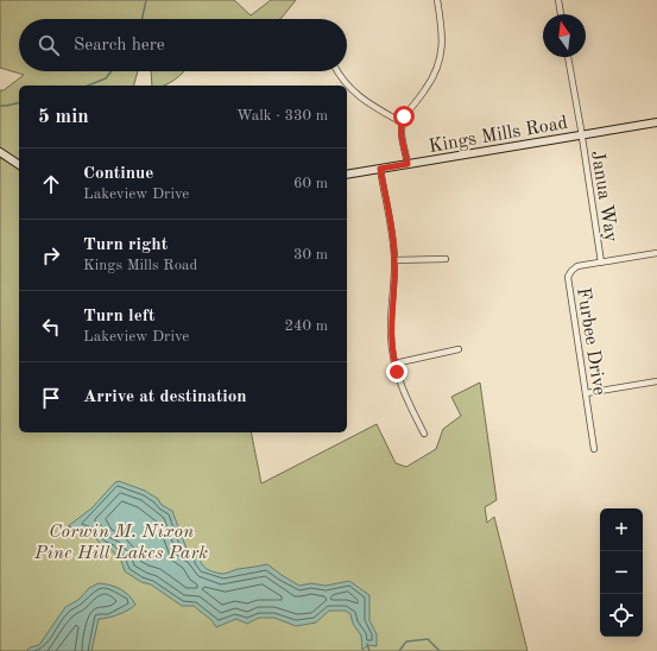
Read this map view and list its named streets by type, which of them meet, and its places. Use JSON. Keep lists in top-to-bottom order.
{
  "streets": {
    "street": ["Kings Mills Road", "Janua Way", "Furbee Drive"]
  },
  "crossings": [
    ["Kings Mills Road", "Janua Way"],
    ["Janua Way", "Furbee Drive"]
  ],
  "parks": ["Corwin M. Nixon Pine Hill Lakes Park"],
  "north": "top",
  "page": {
    "search": "Search here",
    "heading": ["5 min", "Walk · 330 m"],
    "list": [
      ["Continue", "Lakeview Drive", "60 m"],
      ["Turn right", "Kings Mills Road", "30 m"],
      ["Turn left", "Lakeview Drive", "240 m"],
      "Arrive at destination"
    ],
    "map_buttons": ["+", "−"]
  }
}
